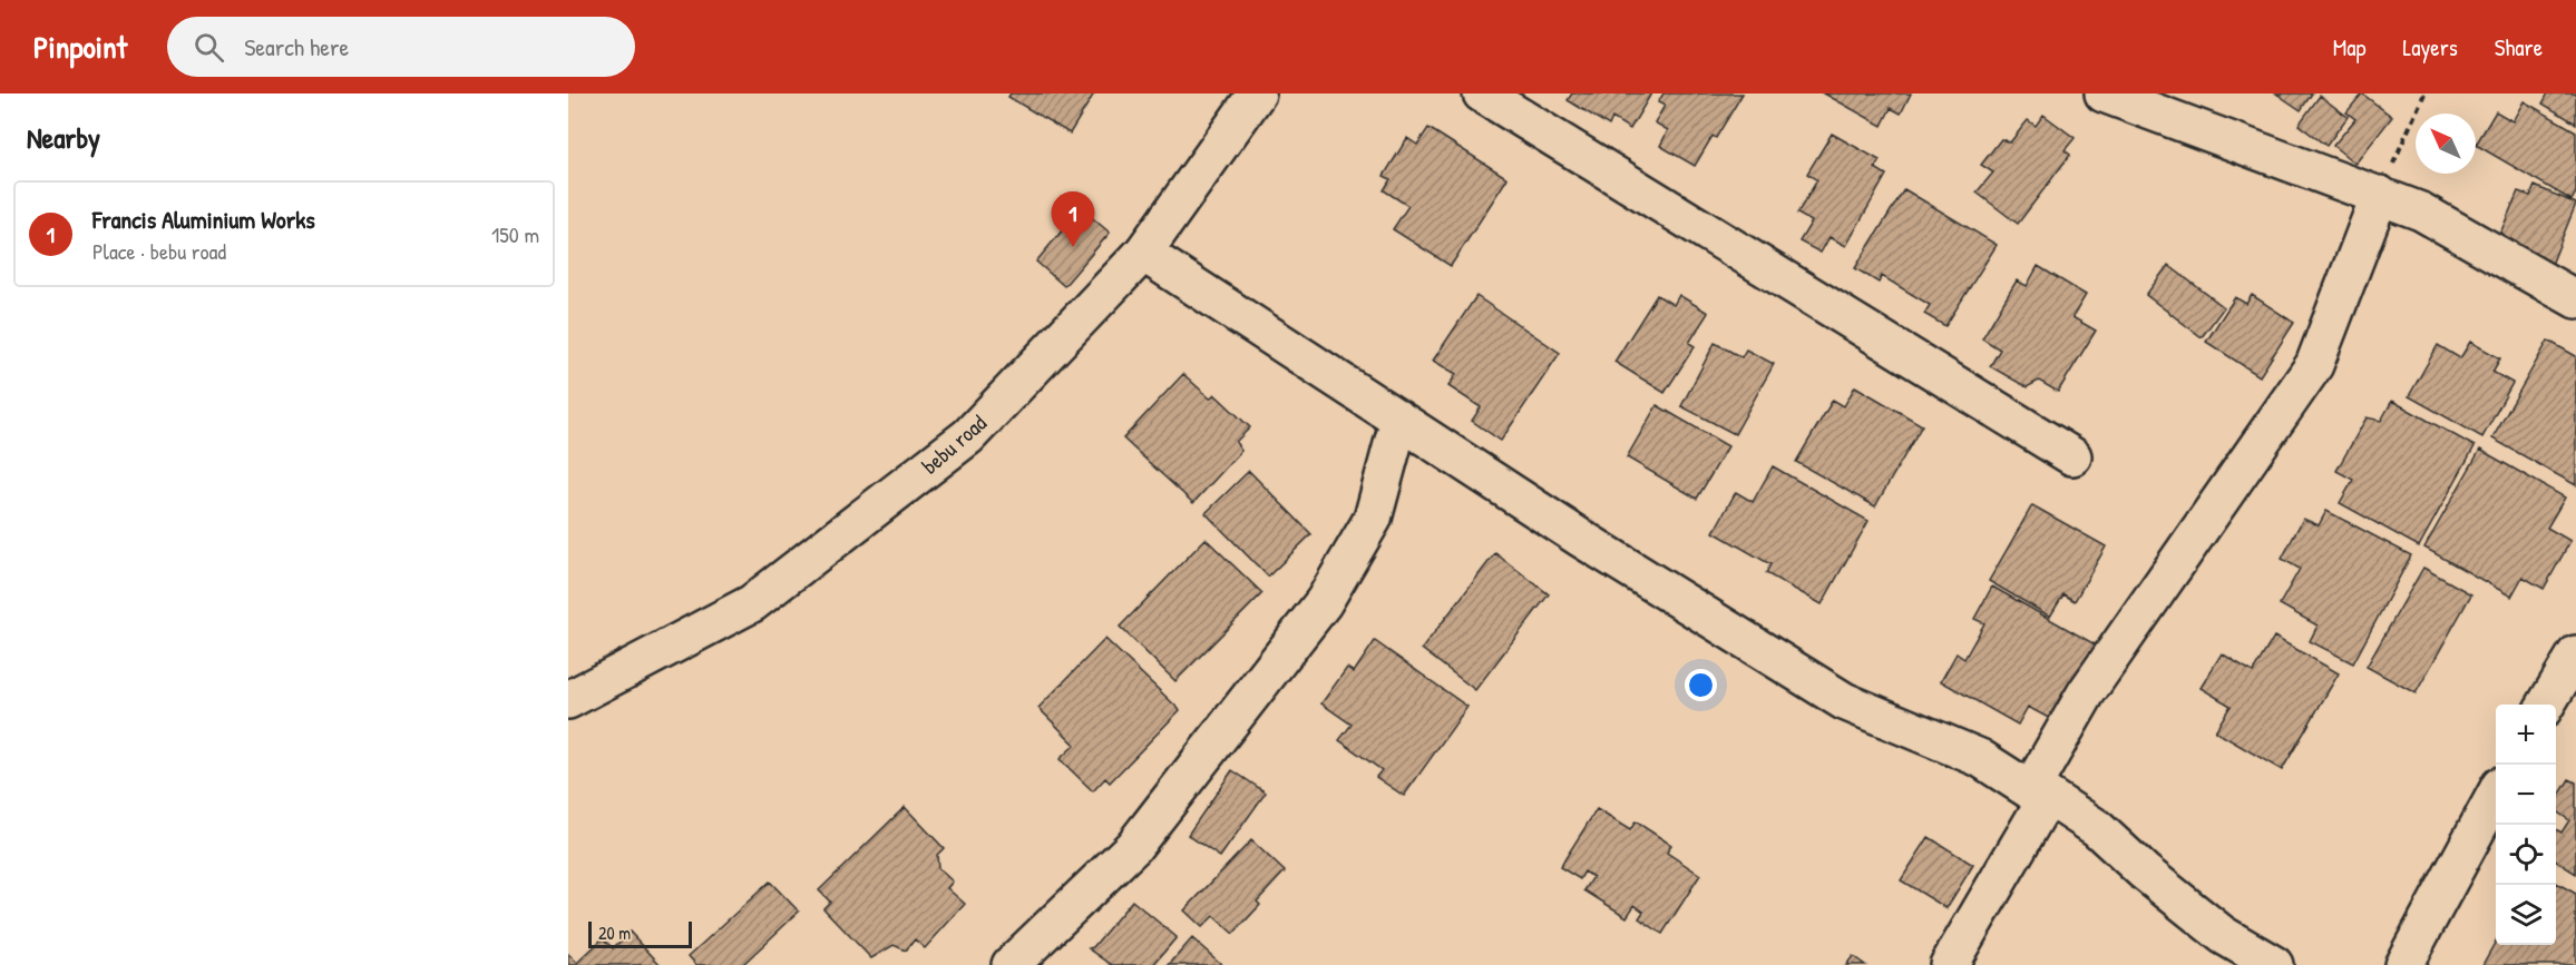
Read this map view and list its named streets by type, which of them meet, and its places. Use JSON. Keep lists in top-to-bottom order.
{
  "streets": {
    "street": ["bebu road"]
  },
  "scale_bar": "20 m",
  "north": "top left",
  "page": {
    "header": "Pinpoint",
    "search": "Search here",
    "nav": ["Map", "Layers", "Share"],
    "heading": "Nearby",
    "list": [
      {
        "mark": "1",
        "name": "Francis Aluminium Works",
        "note": "Place · bebu road",
        "value": "150 m"
      }
    ],
    "pins": "1",
    "map_buttons": ["+", "−"],
    "scale": "20 m"
  }
}
